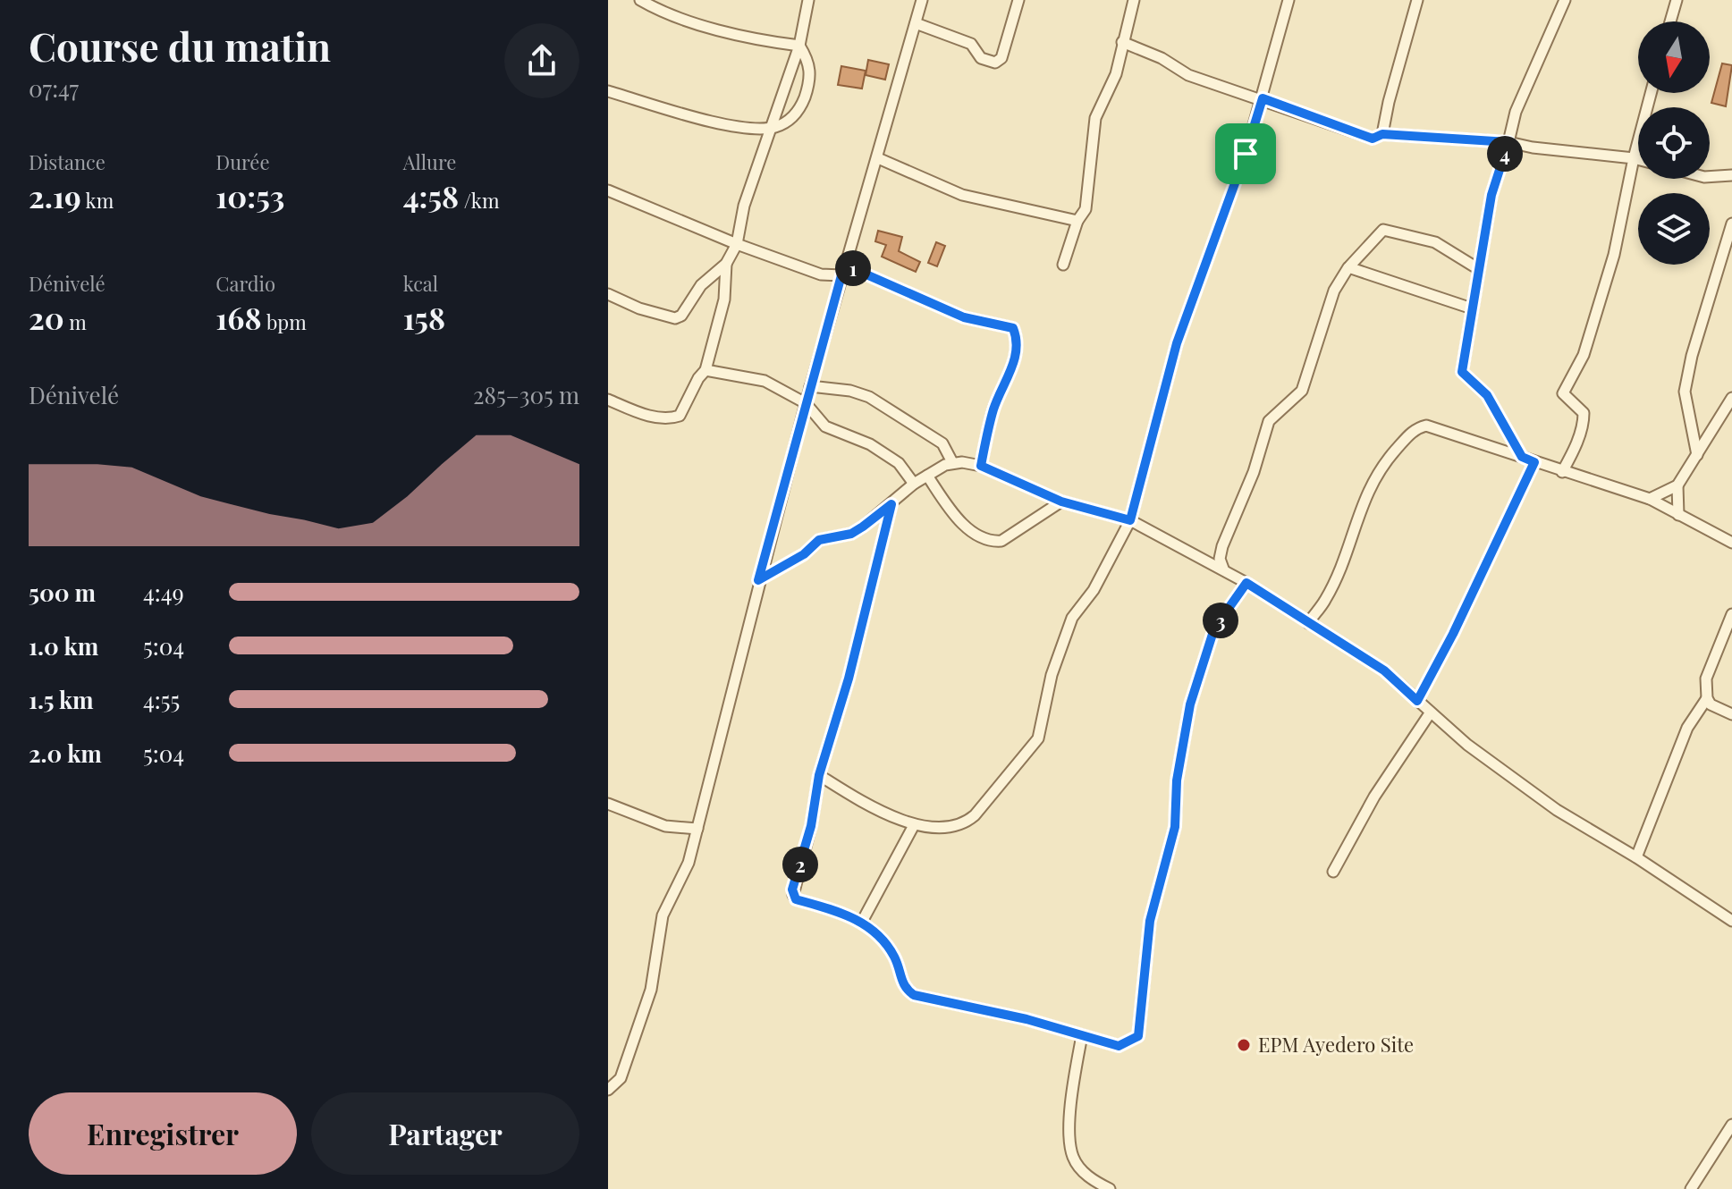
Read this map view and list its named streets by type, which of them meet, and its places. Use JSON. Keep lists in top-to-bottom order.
{
  "places": ["EPM Ayedero Site"],
  "north": "bottom",
  "page": {
    "heading": ["Course du matin", "07:47"],
    "stats": [
      ["Distance", "2.19 km"],
      ["Durée", "10:53"],
      ["Allure", "4:58 /km"],
      ["Dénivelé", "20 m"],
      ["Cardio", "168 bpm"],
      ["kcal", "158"]
    ],
    "pins": [
      "4",
      "1",
      "3",
      "2"
    ],
    "chart": ["Dénivelé", "285–305 m"],
    "list": [
      {
        "name": "500 m",
        "note": "4:49"
      },
      {
        "name": "1.0 km",
        "note": "5:04"
      },
      {
        "name": "1.5 km",
        "note": "4:55"
      },
      {
        "name": "2.0 km",
        "note": "5:04"
      }
    ],
    "buttons": ["Enregistrer", "Partager"]
  }
}
